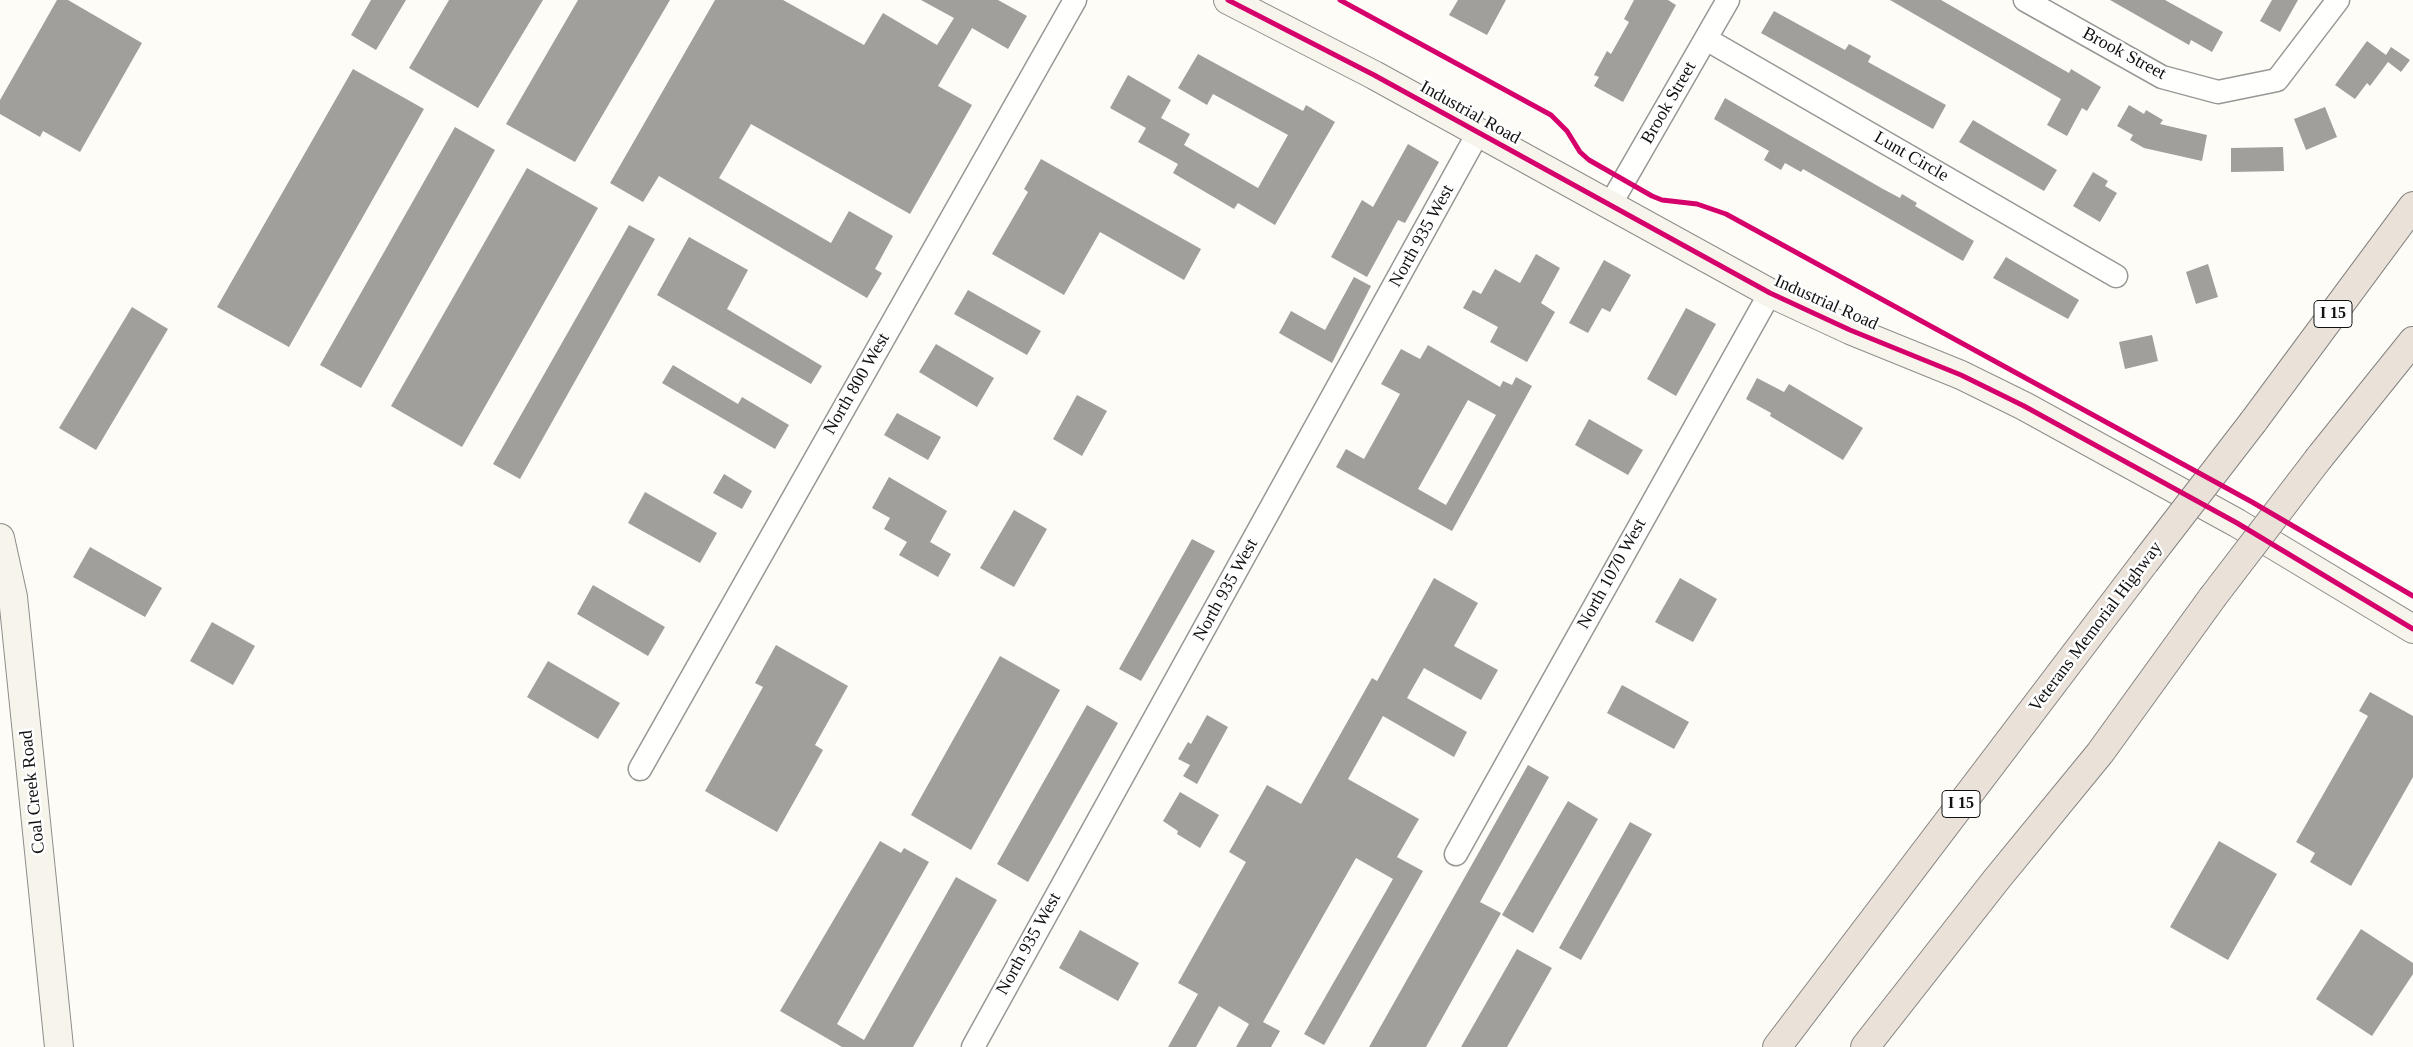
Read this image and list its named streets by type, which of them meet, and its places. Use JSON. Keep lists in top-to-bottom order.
{
  "streets": {
    "highway": ["I 15", "Veterans Memorial Highway"],
    "street": [
      "Brook Street",
      "Industrial Road",
      "Lunt Circle",
      "North 935 West",
      "North 800 West",
      "North 1070 West",
      "Coal Creek Road"
    ]
  },
  "crossings": [
    ["Brook Street", "Industrial Road"],
    ["Brook Street", "Lunt Circle"],
    ["Industrial Road", "North 935 West"],
    ["Industrial Road", "North 1070 West"]
  ]
}
